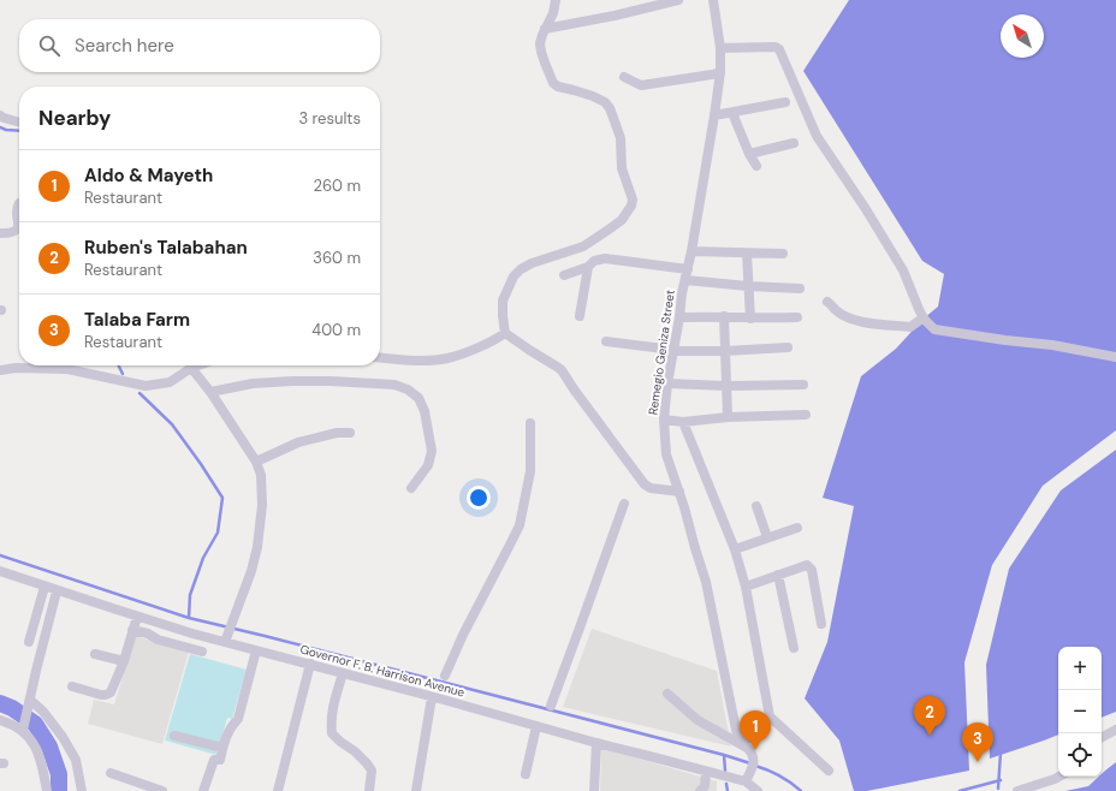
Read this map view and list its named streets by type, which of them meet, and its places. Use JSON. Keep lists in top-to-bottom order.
{
  "streets": {
    "street": ["Remegio Geniza Street", "Governor F. B. Harrison Avenue"]
  },
  "crossings": [
    ["Remegio Geniza Street", "Governor F. B. Harrison Avenue"]
  ],
  "north": "top left",
  "page": {
    "search": "Search here",
    "heading": ["Nearby", "3 results"],
    "list": [
      {
        "mark": "1",
        "name": "Aldo & Mayeth",
        "note": "Restaurant",
        "value": "260 m"
      },
      {
        "mark": "2",
        "name": "Ruben's Talabahan",
        "note": "Restaurant",
        "value": "360 m"
      },
      {
        "mark": "3",
        "name": "Talaba Farm",
        "note": "Restaurant",
        "value": "400 m"
      }
    ],
    "map_buttons": ["+", "−"],
    "pins": ["2", "1", "3"]
  }
}
